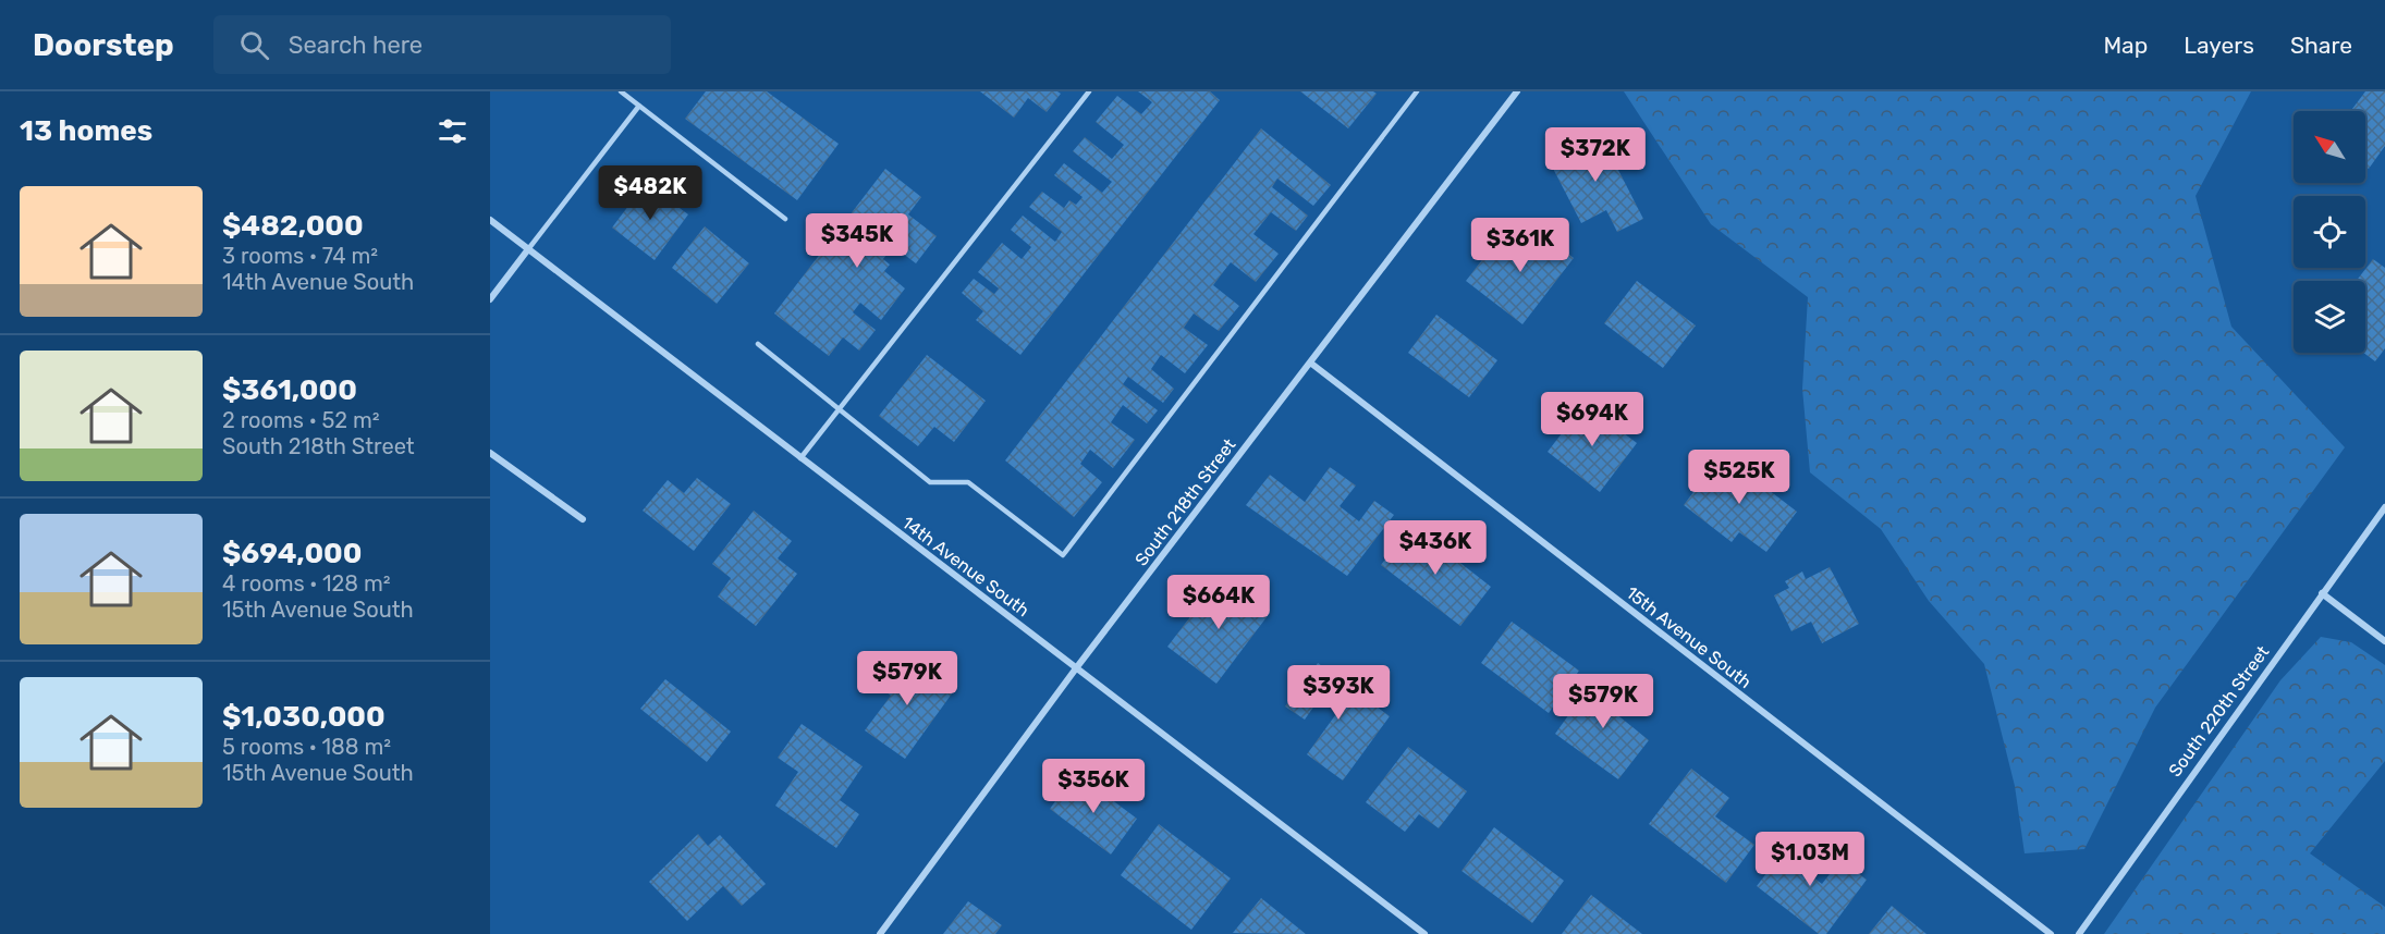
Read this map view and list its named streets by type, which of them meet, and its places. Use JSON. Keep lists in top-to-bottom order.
{
  "streets": {
    "street": [
      "South 218th Street",
      "14th Avenue South",
      "15th Avenue South",
      "South 220th Street"
    ]
  },
  "crossings": [
    ["South 218th Street", "14th Avenue South"],
    ["South 218th Street", "15th Avenue South"]
  ],
  "north": "top left",
  "page": {
    "header": "Doorstep",
    "search": "Search here",
    "nav": ["Map", "Layers", "Share"],
    "heading": "13 homes",
    "price": [
      "$372K",
      "$482K",
      "$345K",
      "$361K",
      "$694K",
      "$525K",
      "$436K",
      "$664K",
      "$579K",
      "$393K",
      "$579K",
      "$356K",
      "$1.03M"
    ],
    "list": [
      {
        "name": "$482,000",
        "note": "3 rooms · 74 m² · 14th Avenue South"
      },
      {
        "name": "$361,000",
        "note": "2 rooms · 52 m² · South 218th Street"
      },
      {
        "name": "$694,000",
        "note": "4 rooms · 128 m² · 15th Avenue South"
      },
      {
        "name": "$1,030,000",
        "note": "5 rooms · 188 m² · 15th Avenue South"
      }
    ]
  }
}
